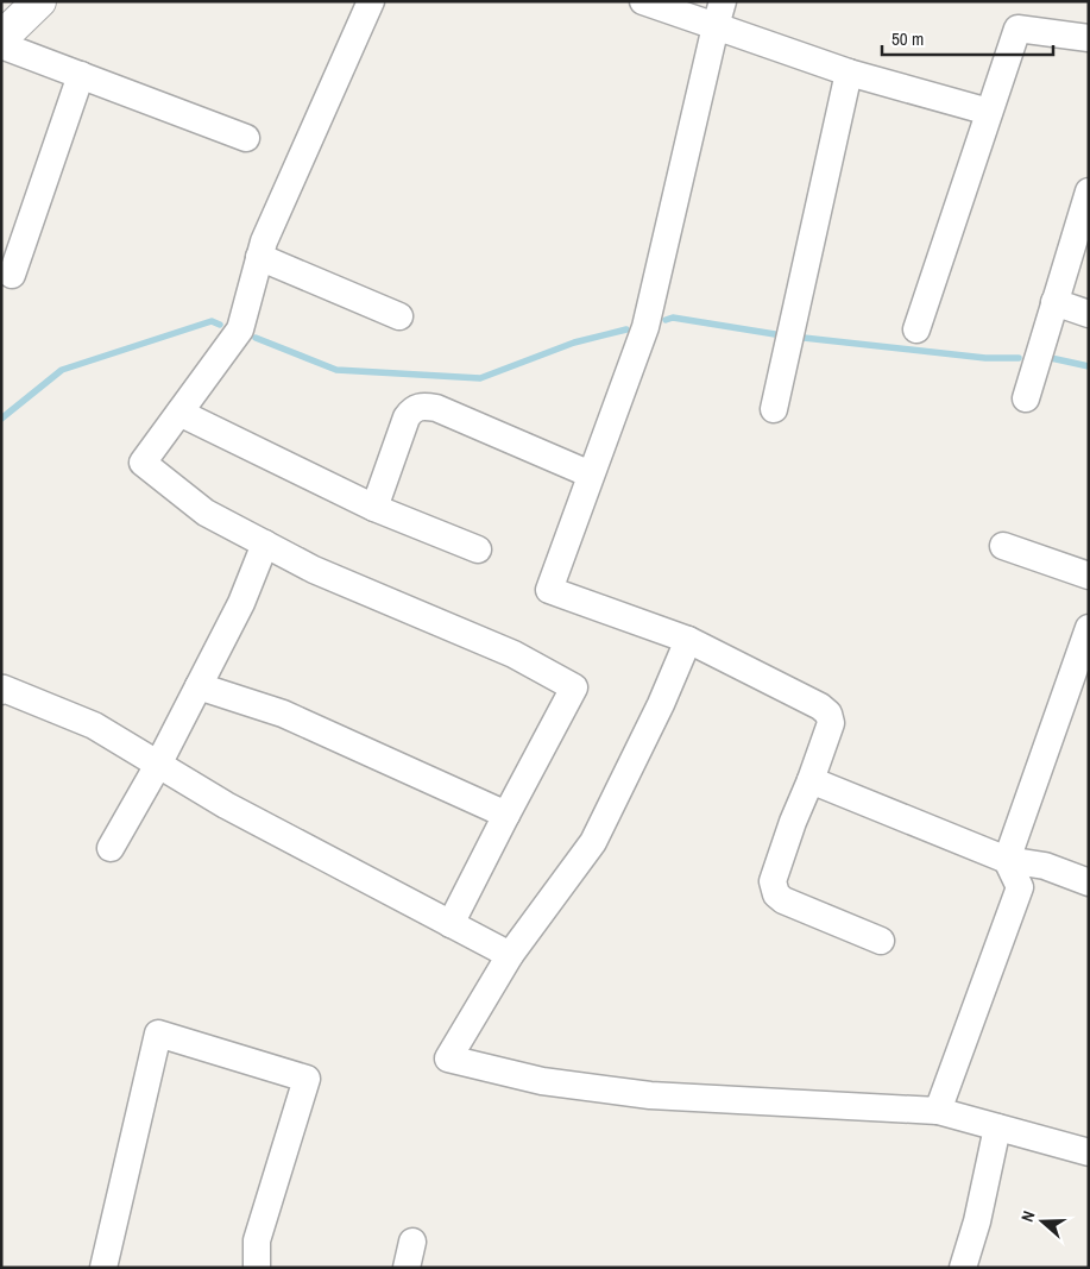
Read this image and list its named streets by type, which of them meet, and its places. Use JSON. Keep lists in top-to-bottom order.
{
  "scale_bar": "50 m",
  "north": "left"
}
